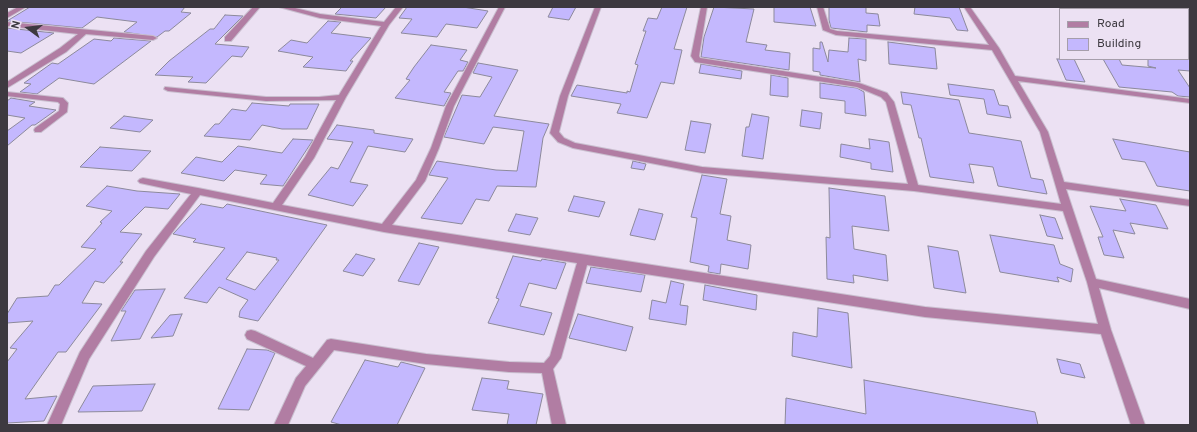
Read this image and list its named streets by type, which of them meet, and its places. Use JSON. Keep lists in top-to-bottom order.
{
  "legend": ["Road", "Building"],
  "north": "left"
}
